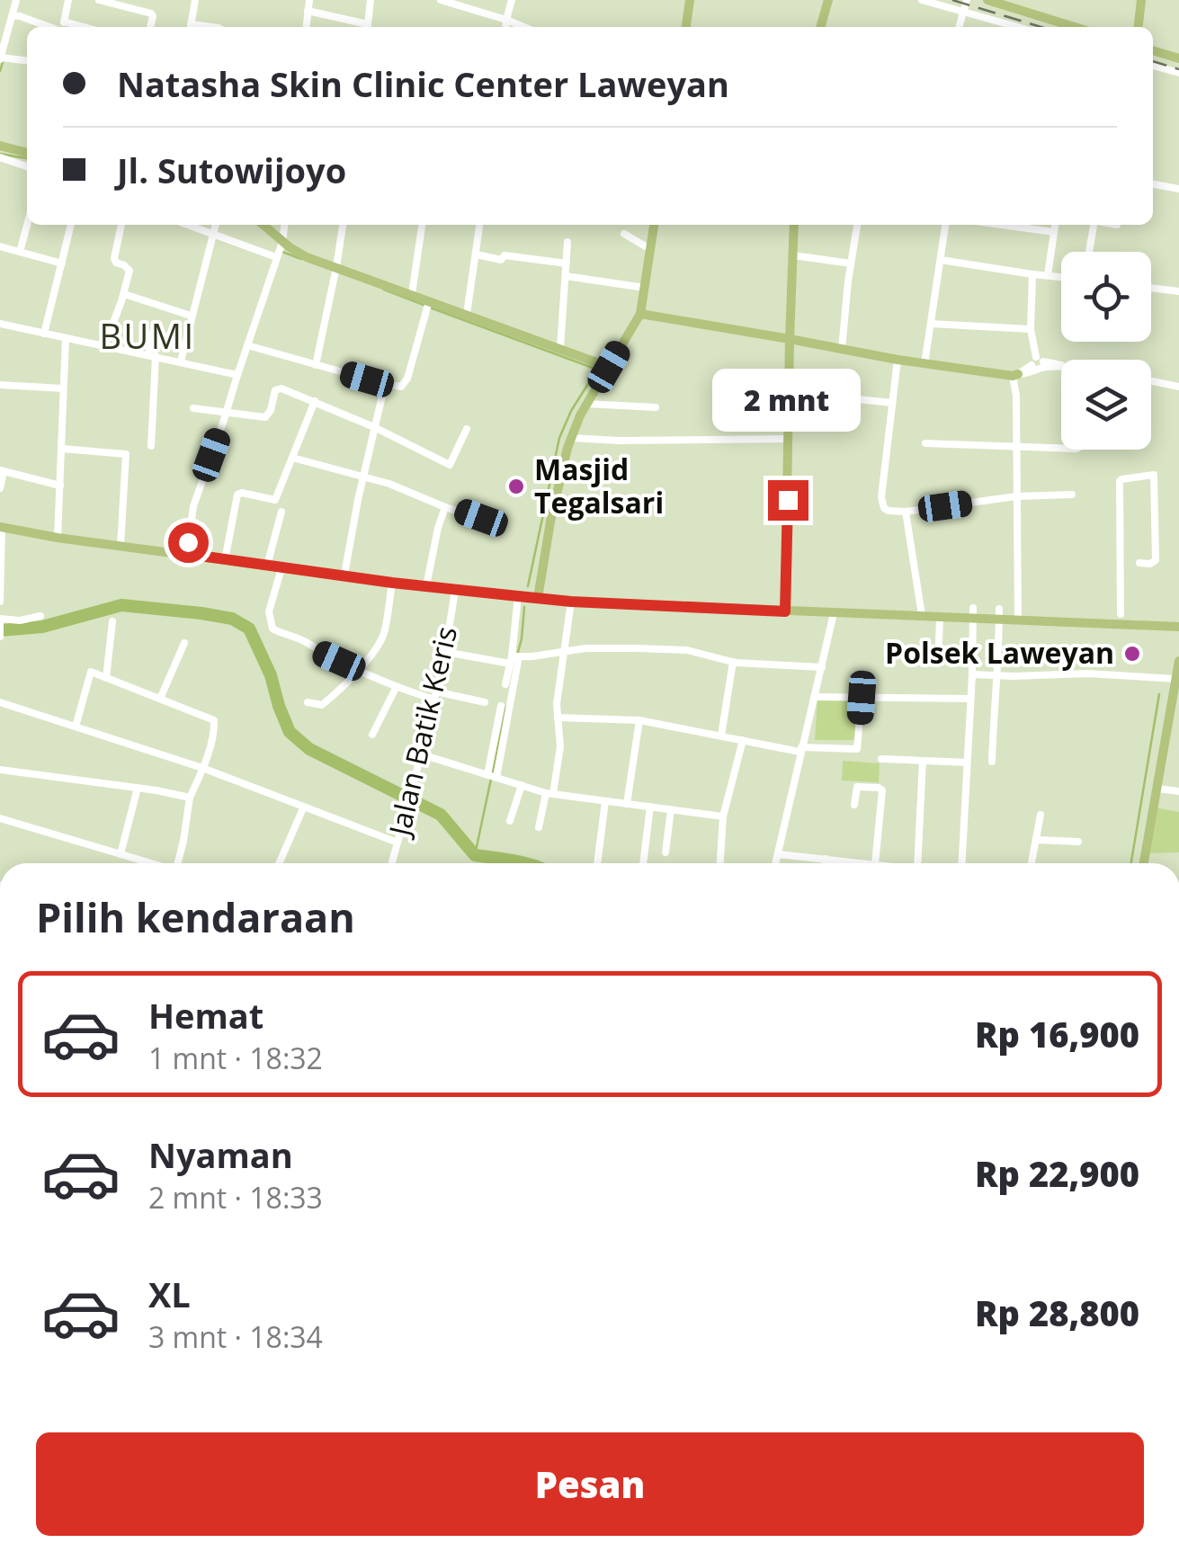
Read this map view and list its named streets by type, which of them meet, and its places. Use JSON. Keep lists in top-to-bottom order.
{
  "streets": {
    "street": ["Jalan Batik Keris"]
  },
  "districts": ["BUMI"],
  "places": ["Masjid Tegalsari", "Polsek Laweyan"],
  "page": {
    "banner": ["Natasha Skin Clinic Center Laweyan", "Jl. Sutowijoyo"],
    "bubble": "2 mnt",
    "heading": "Pilih kendaraan",
    "list": [
      {
        "name": "Hemat",
        "note": "1 mnt · 18:32",
        "value": "Rp 16,900"
      },
      {
        "name": "Nyaman",
        "note": "2 mnt · 18:33",
        "value": "Rp 22,900"
      },
      {
        "name": "XL",
        "note": "3 mnt · 18:34",
        "value": "Rp 28,800"
      }
    ],
    "buttons": "Pesan"
  }
}
